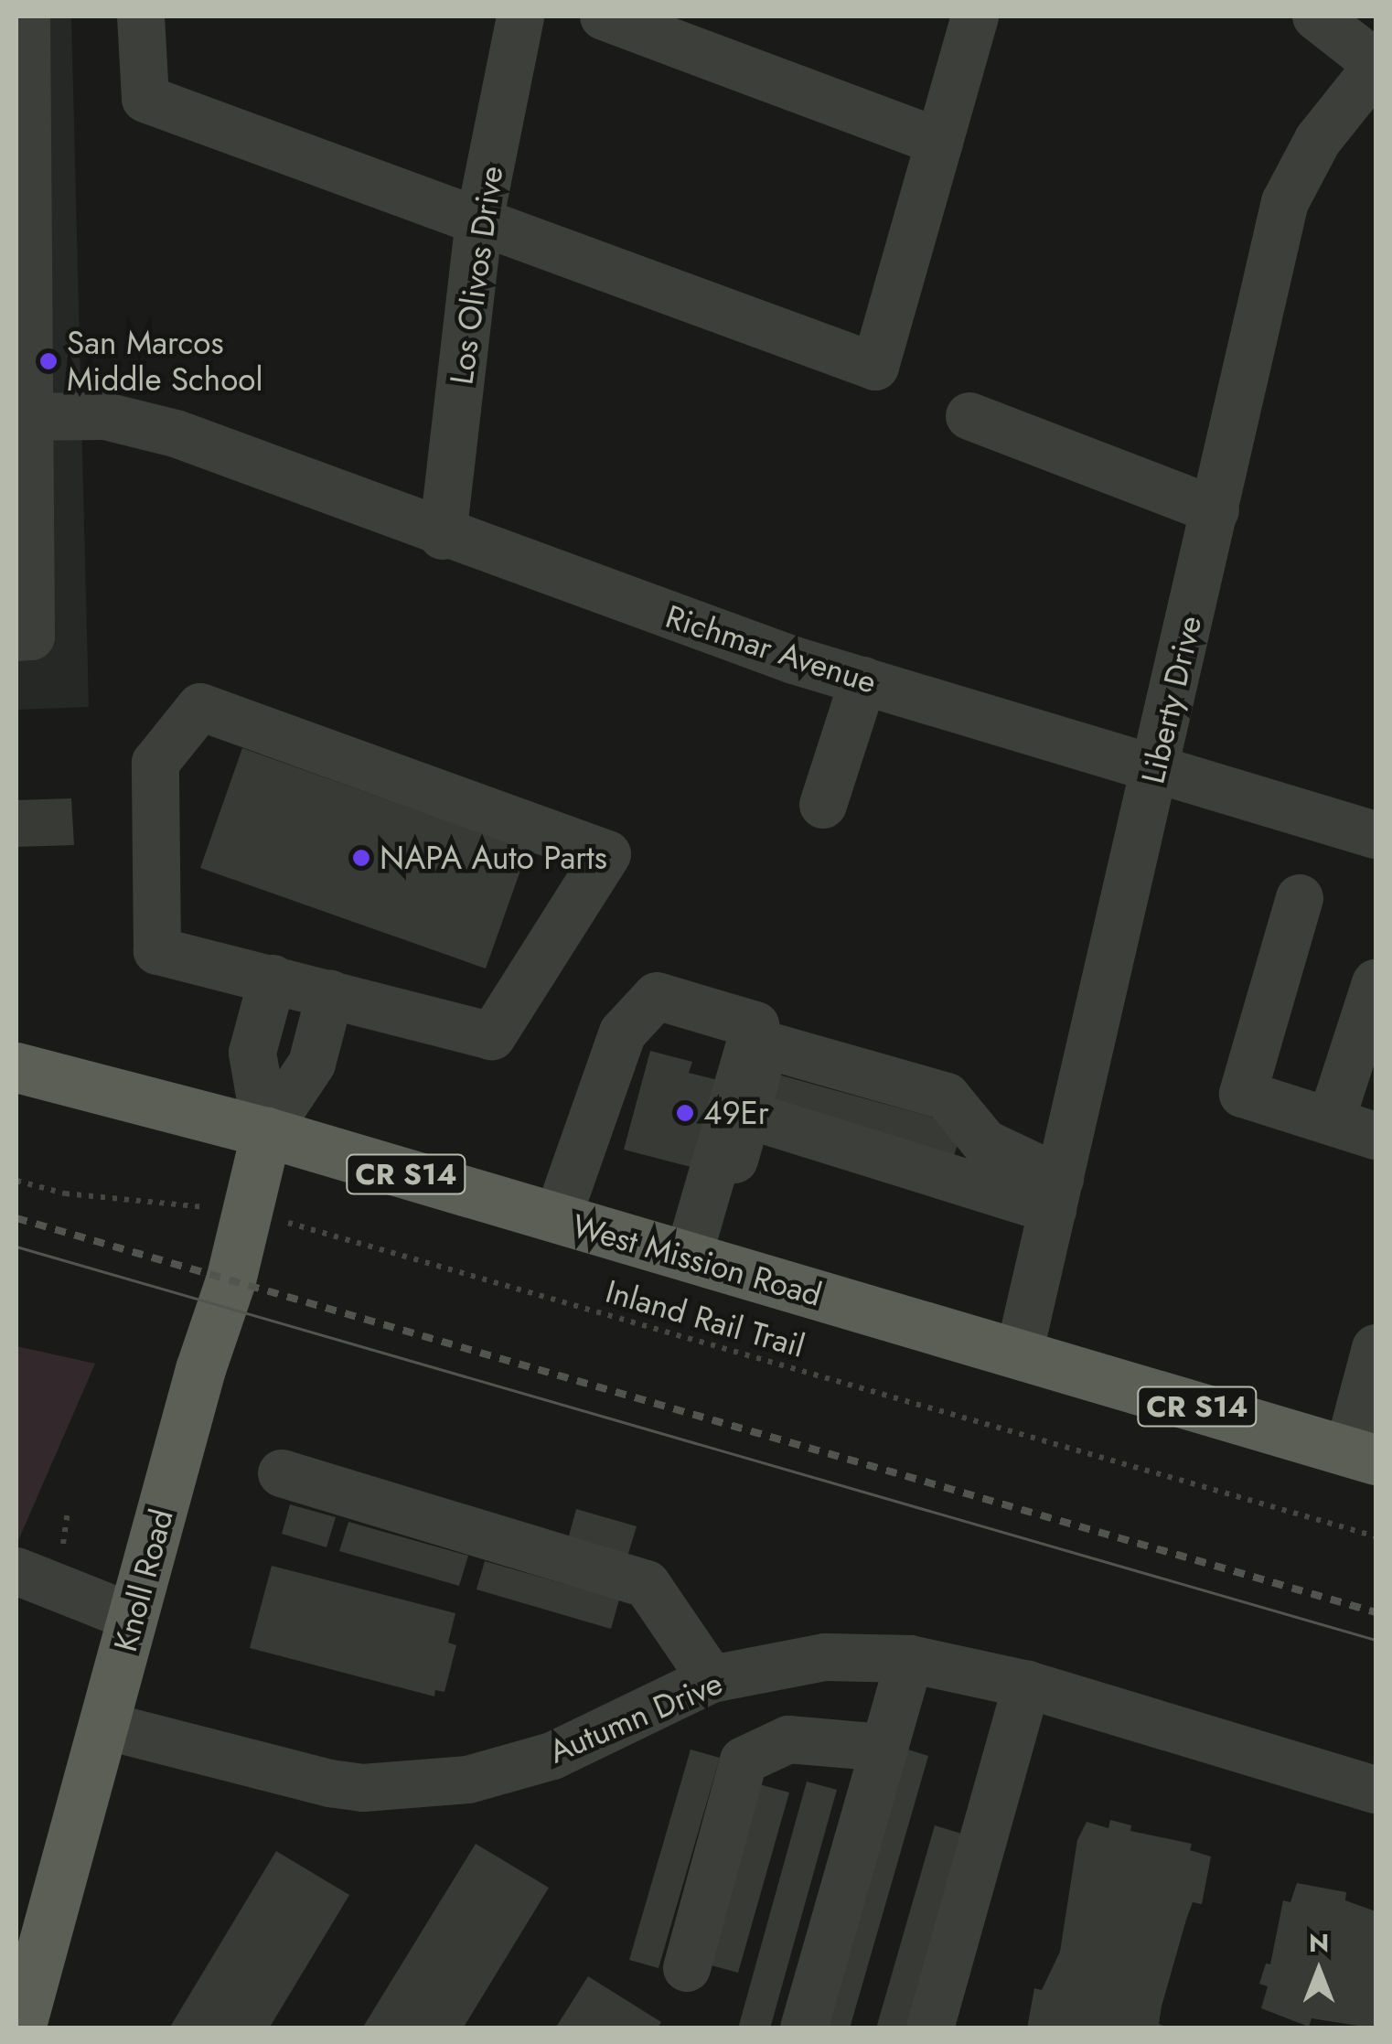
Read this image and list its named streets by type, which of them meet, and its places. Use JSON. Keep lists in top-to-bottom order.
{
  "streets": {
    "main road": ["CR S14", "West Mission Road", "Knoll Road"],
    "street": [
      "Los Olivos Drive",
      "Richmar Avenue",
      "Liberty Drive",
      "Autumn Drive"
    ],
    "path": ["Inland Rail Trail"]
  },
  "crossings": [
    ["Los Olivos Drive", "Richmar Avenue"],
    ["Richmar Avenue", "Liberty Drive"],
    ["Liberty Drive", "West Mission Road"],
    ["West Mission Road", "Knoll Road"],
    ["Inland Rail Trail", "Knoll Road"],
    ["Knoll Road", "Autumn Drive"]
  ],
  "places": ["San Marcos Middle School", "NAPA Auto Parts", "49Er"],
  "north": "top"
}
